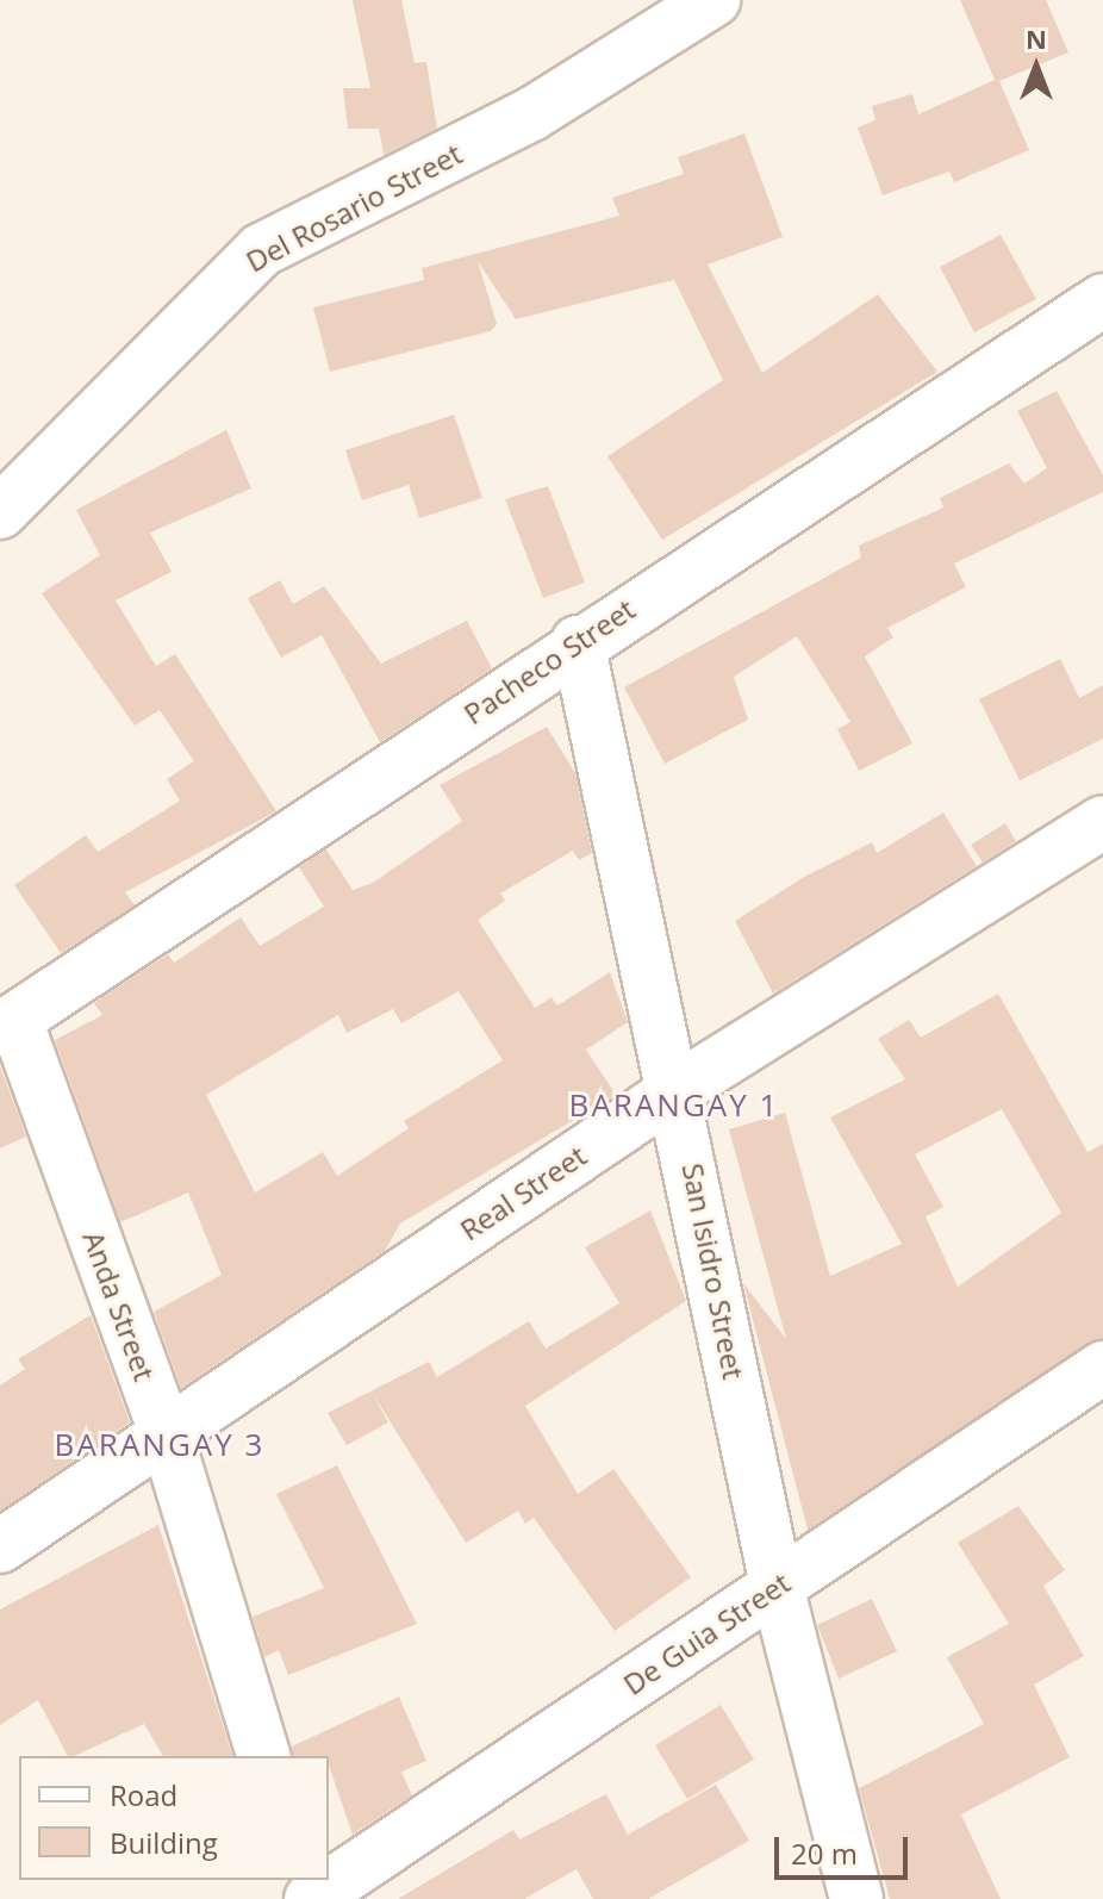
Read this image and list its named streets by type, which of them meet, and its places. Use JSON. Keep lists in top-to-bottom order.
{
  "streets": {
    "street": [
      "Del Rosario Street",
      "Pacheco Street",
      "Real Street",
      "San Isidro Street",
      "Anda Street",
      "De Guia Street"
    ]
  },
  "crossings": [
    ["Pacheco Street", "San Isidro Street"],
    ["Pacheco Street", "Anda Street"],
    ["Real Street", "San Isidro Street"],
    ["Real Street", "Anda Street"],
    ["San Isidro Street", "De Guia Street"]
  ],
  "districts": ["BARANGAY 1", "BARANGAY 3"],
  "legend": ["Road", "Building"],
  "scale_bar": "20 m",
  "north": "top"
}
